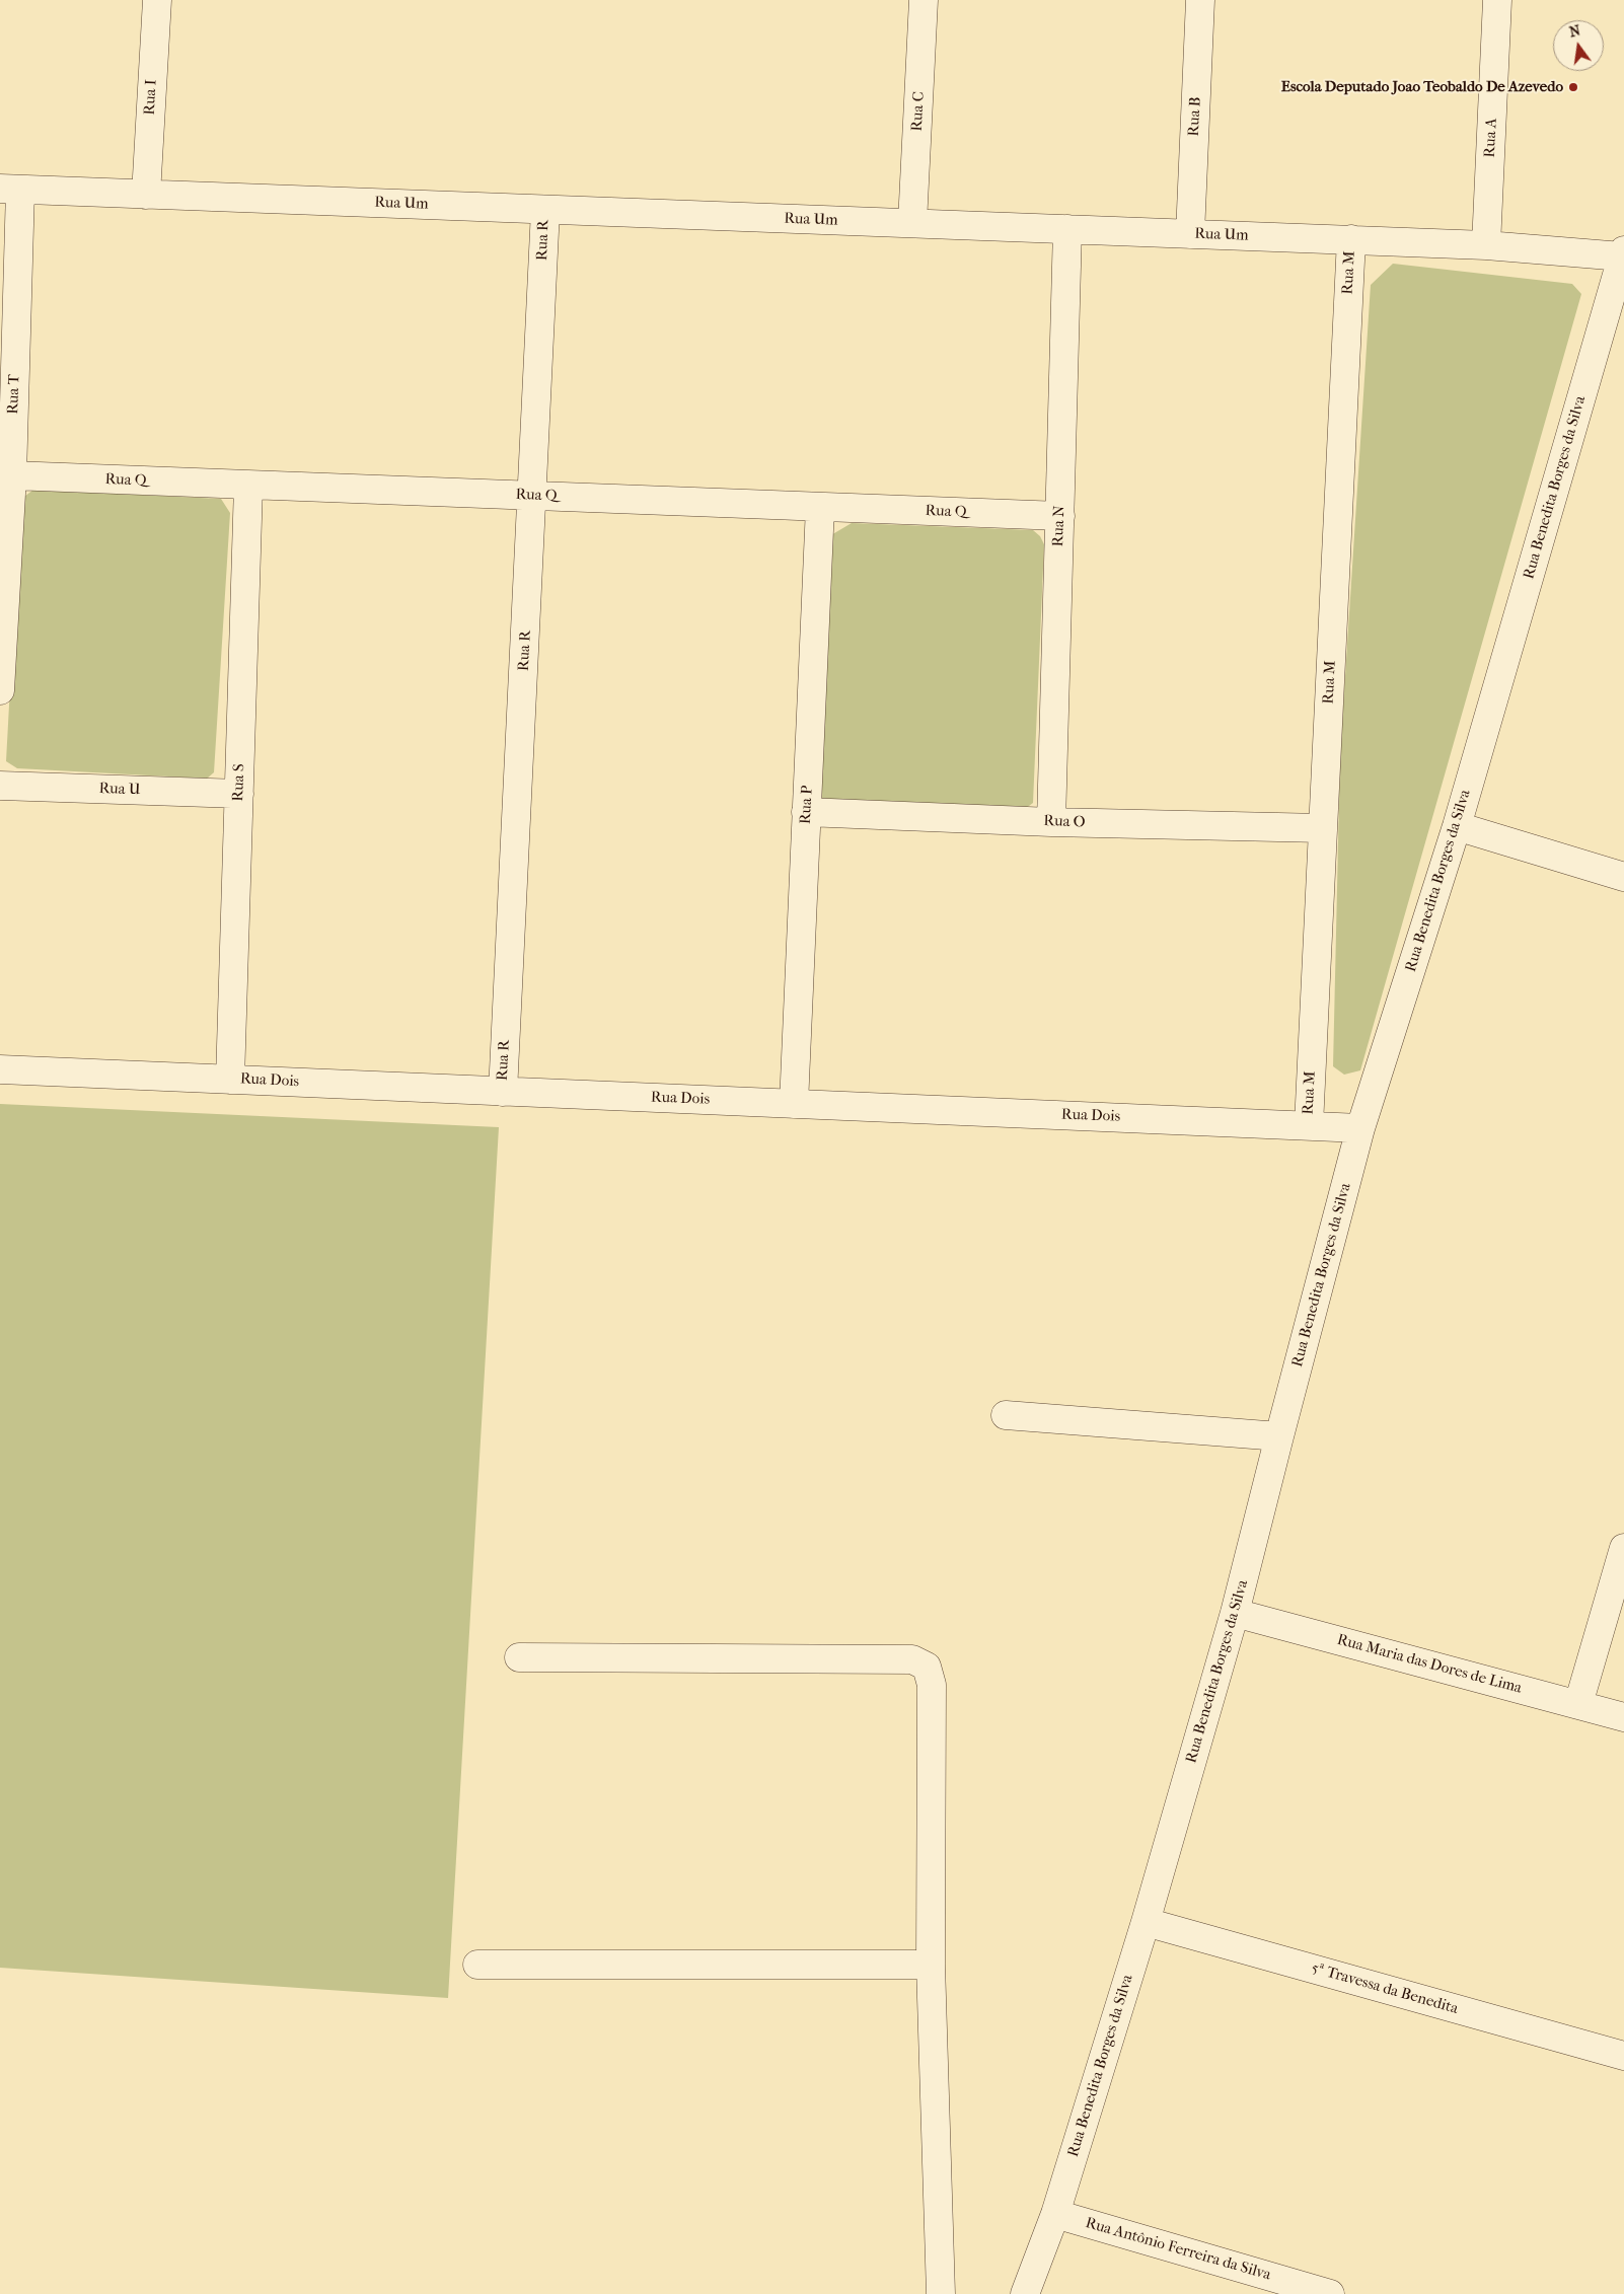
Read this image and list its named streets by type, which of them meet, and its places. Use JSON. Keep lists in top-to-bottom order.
{
  "streets": {
    "street": [
      "Rua I",
      "Rua C",
      "Rua B",
      "Rua A",
      "Rua Um",
      "Rua R",
      "Rua M",
      "Rua T",
      "Rua Q",
      "Rua Benedita Borges da Silva",
      "Rua N",
      "Rua S",
      "Rua U",
      "Rua P",
      "Rua O",
      "Rua Dois",
      "Rua Maria das Dores de Lima",
      "5ª Travessa da Benedita",
      "Rua Antônio Ferreira da Silva"
    ]
  },
  "crossings": [
    ["Rua I", "Rua Um"],
    ["Rua C", "Rua Um"],
    ["Rua B", "Rua Um"],
    ["Rua A", "Rua Um"],
    ["Rua Um", "Rua R"],
    ["Rua Um", "Rua M"],
    ["Rua Um", "Rua T"],
    ["Rua Um", "Rua Benedita Borges da Silva"],
    ["Rua Um", "Rua N"],
    ["Rua R", "Rua Q"],
    ["Rua R", "Rua Dois"],
    ["Rua M", "Rua O"],
    ["Rua M", "Rua Dois"],
    ["Rua T", "Rua Q"],
    ["Rua Q", "Rua N"],
    ["Rua Q", "Rua S"],
    ["Rua Q", "Rua P"],
    ["Rua Benedita Borges da Silva", "Rua Dois"],
    ["Rua Benedita Borges da Silva", "Rua Maria das Dores de Lima"],
    ["Rua Benedita Borges da Silva", "5ª Travessa da Benedita"],
    ["Rua Benedita Borges da Silva", "Rua Antônio Ferreira da Silva"],
    ["Rua N", "Rua O"],
    ["Rua S", "Rua U"],
    ["Rua S", "Rua Dois"],
    ["Rua P", "Rua O"],
    ["Rua P", "Rua Dois"]
  ],
  "places": ["Escola Deputado Joao Teobaldo De Azevedo"],
  "north": "top"
}
